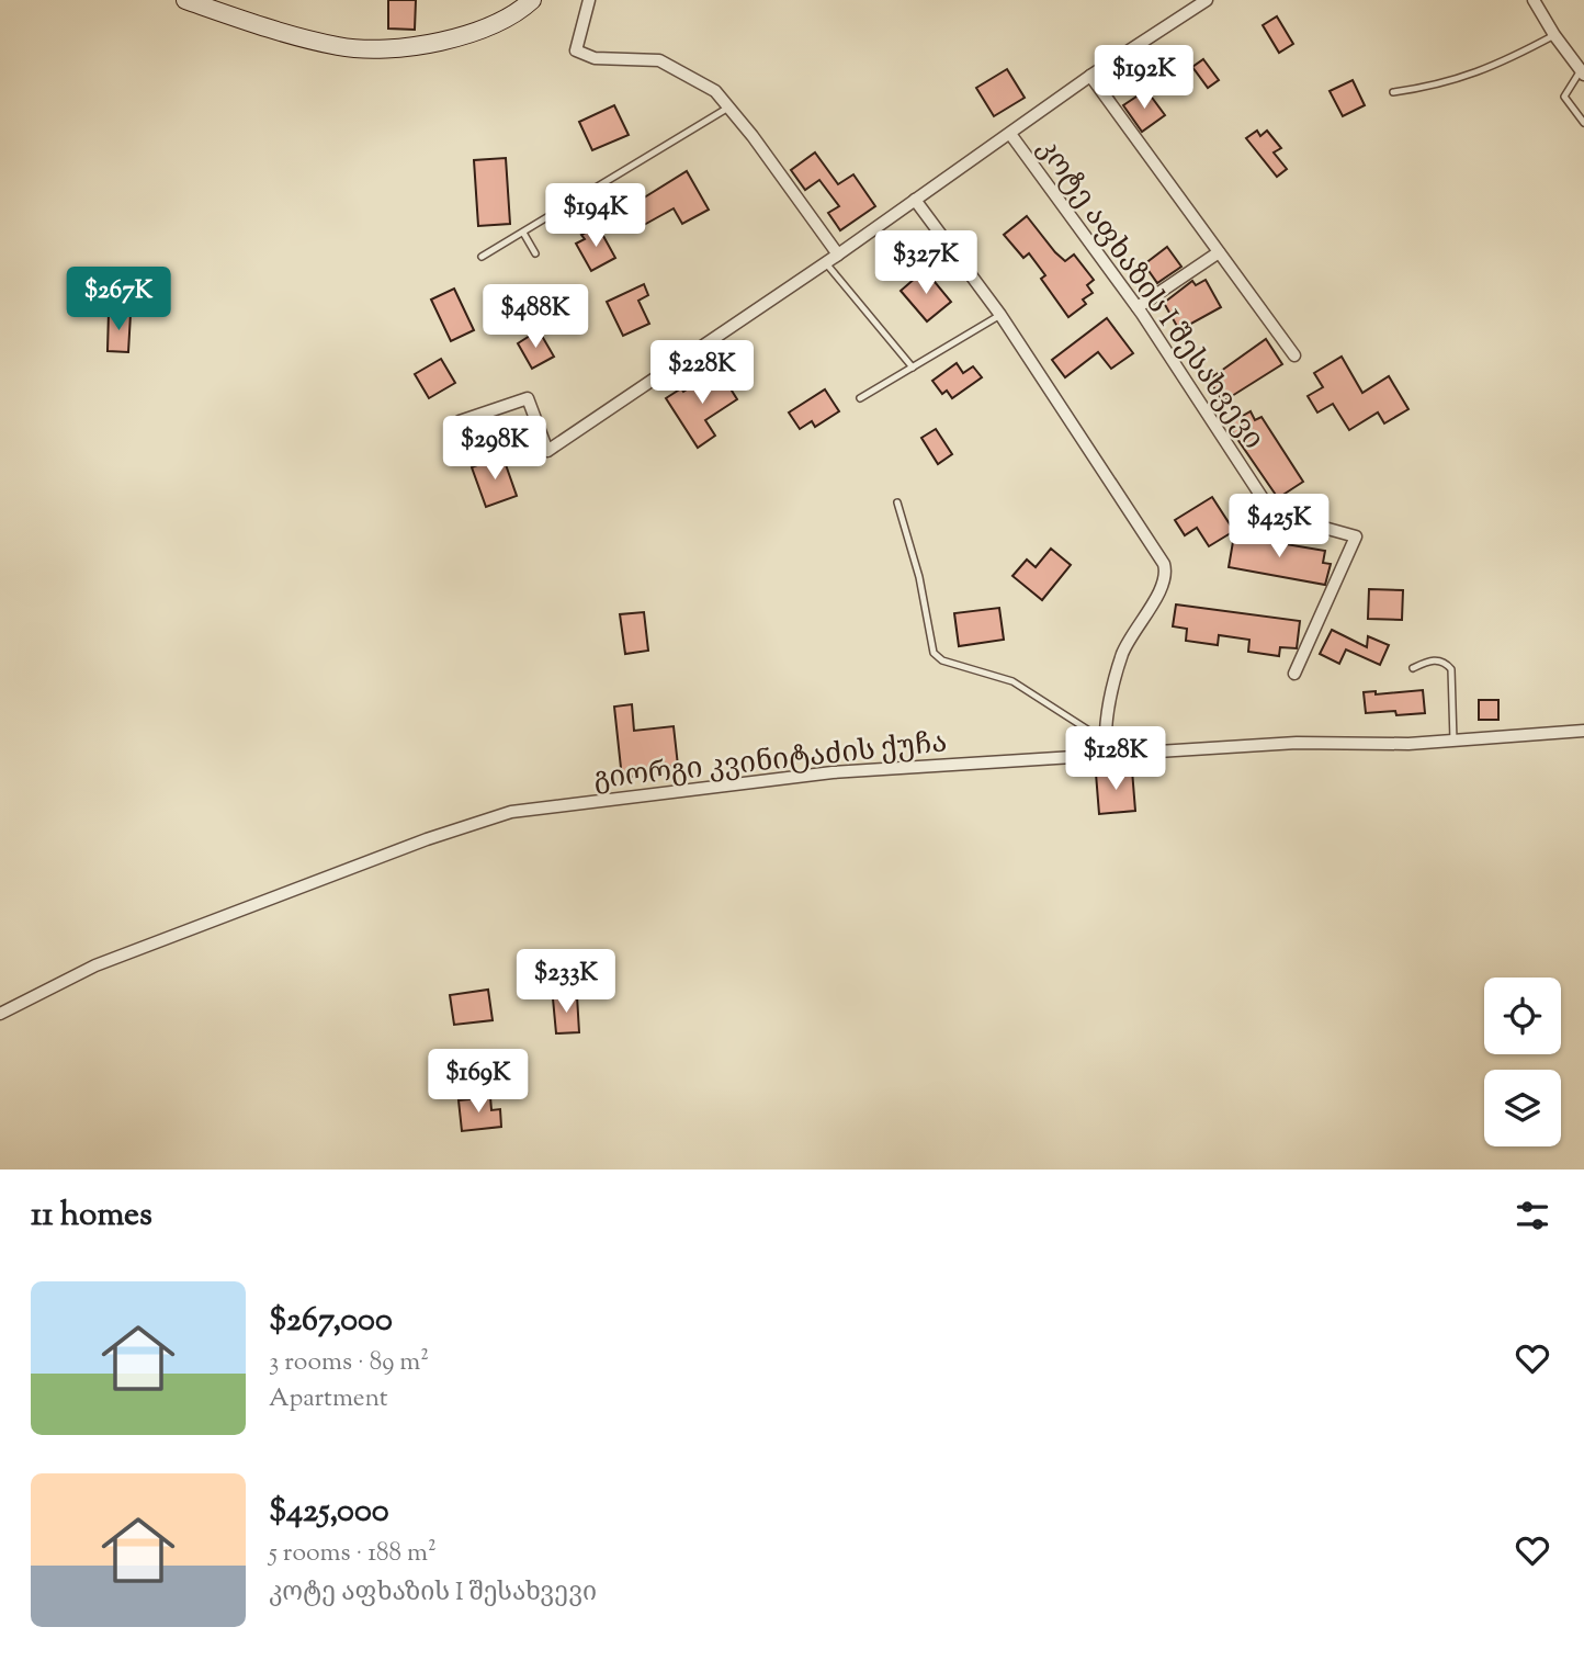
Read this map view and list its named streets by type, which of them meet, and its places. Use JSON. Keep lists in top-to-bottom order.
{
  "streets": {
    "street": ["კოტე აფხაზის I შესახვევი", "გიორგი კვინიტაძის ქუჩა"]
  },
  "page": {
    "price": [
      "$192K",
      "$194K",
      "$327K",
      "$267K",
      "$488K",
      "$228K",
      "$298K",
      "$425K",
      "$128K",
      "$233K",
      "$169K"
    ],
    "heading": "11 homes",
    "list": [
      {
        "name": "$267,000",
        "note": "3 rooms · 89 m² · Apartment"
      },
      {
        "name": "$425,000",
        "note": "5 rooms · 188 m² · კოტე აფხაზის I შესახვევი"
      }
    ]
  }
}
